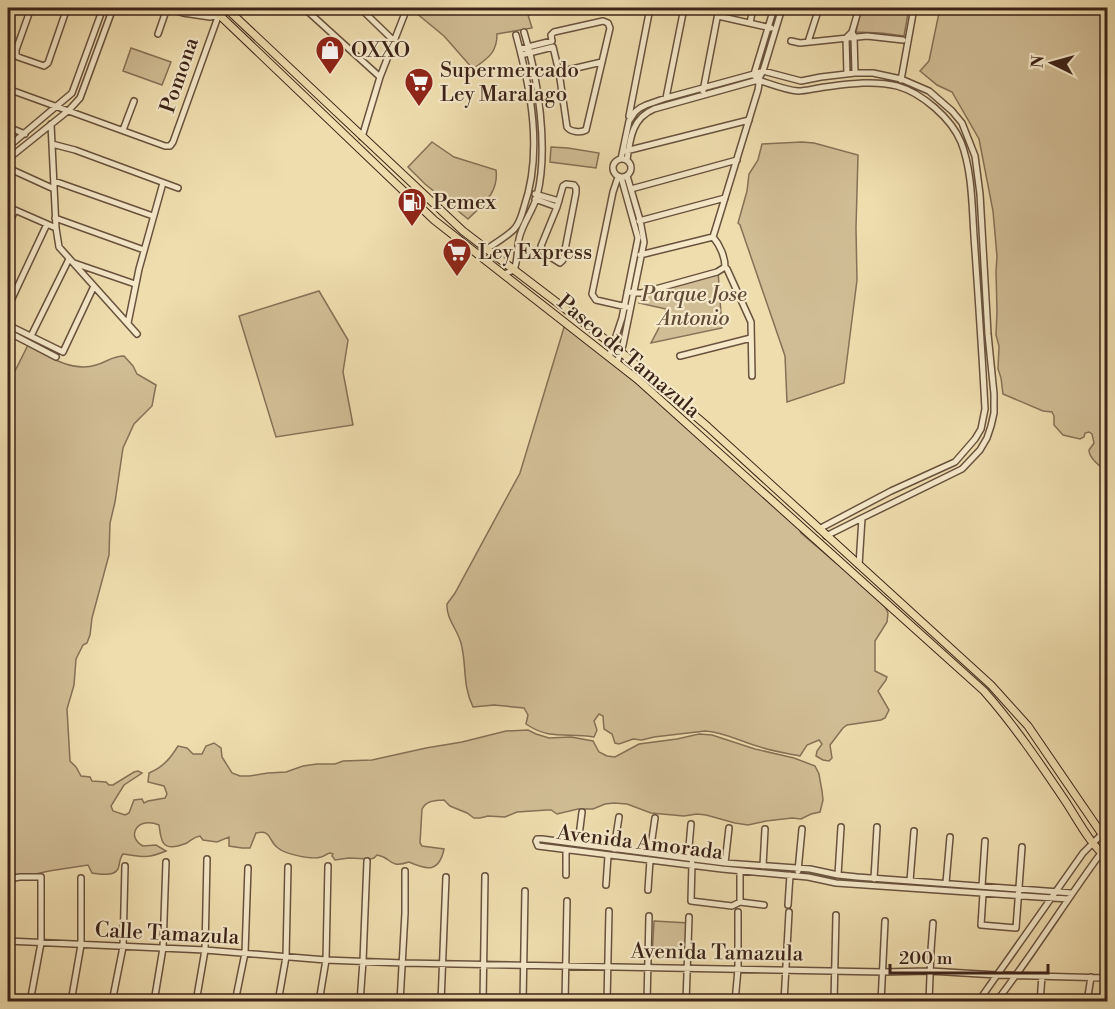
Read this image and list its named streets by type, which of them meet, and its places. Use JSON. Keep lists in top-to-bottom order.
{
  "streets": {
    "main road": ["Paseo de Tamazula"],
    "street": [
      "Pomona",
      "Avenida Amorada",
      "Calle Tamazula",
      "Avenida Tamazula"
    ]
  },
  "crossings": [
    ["Pomona", "Paseo de Tamazula"],
    ["Calle Tamazula", "Avenida Tamazula"]
  ],
  "parks": ["Parque Jose Antonio"],
  "places": {
    "shop": ["OXXO"],
    "supermarket": ["Supermercado Ley Maralago", "Ley Express"],
    "fuel station": ["Pemex"]
  },
  "scale_bar": "200 m",
  "north": "left"
}
